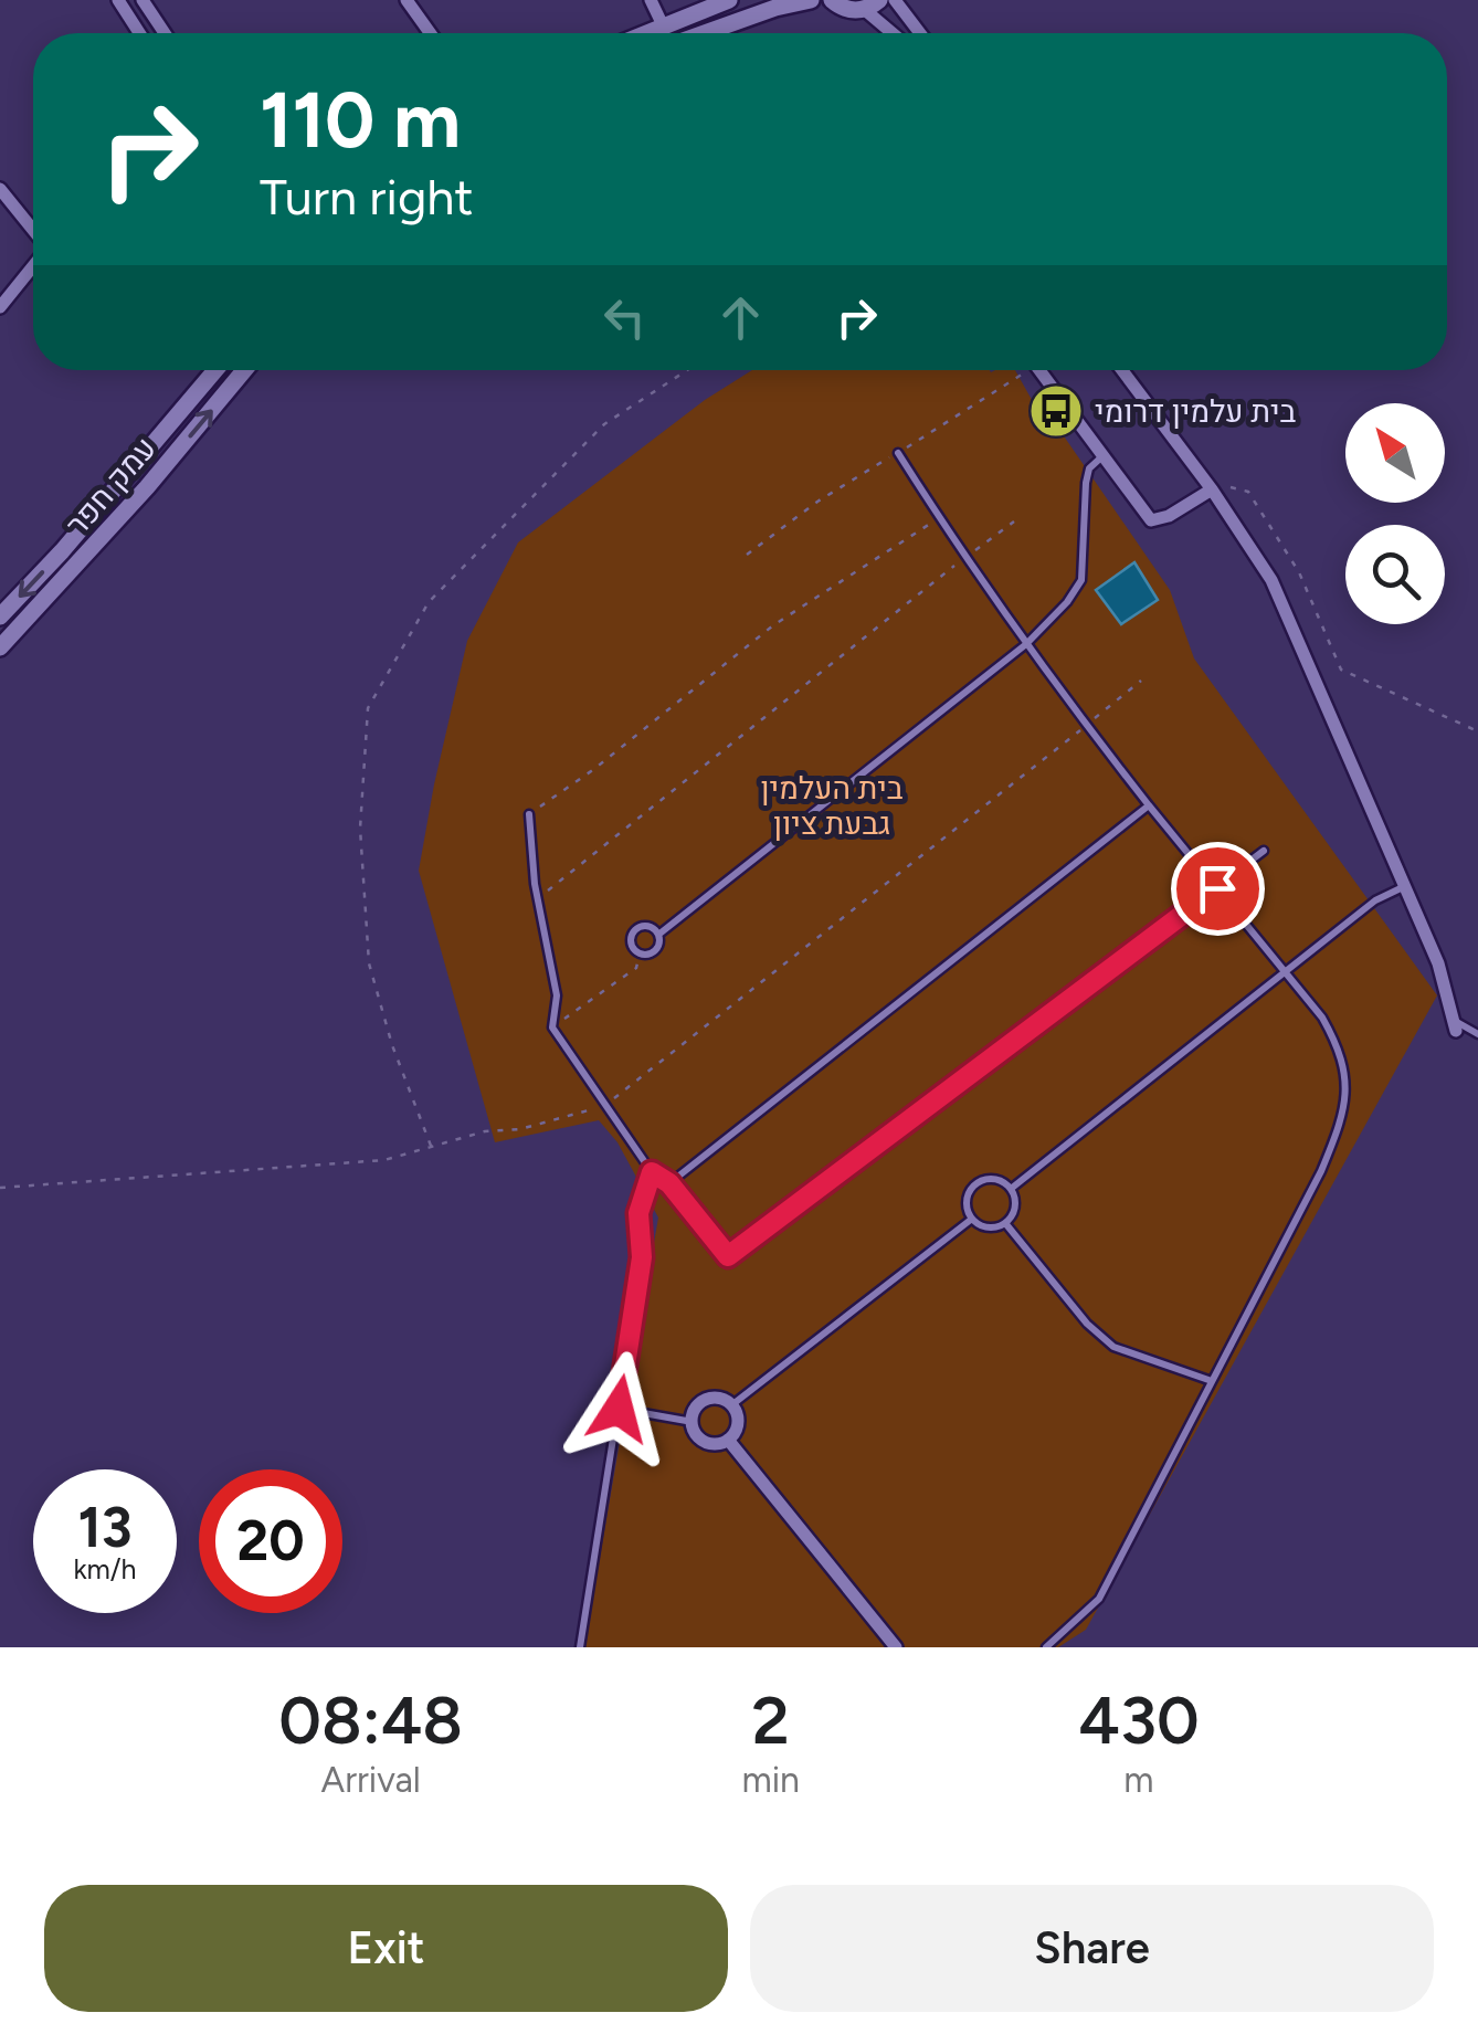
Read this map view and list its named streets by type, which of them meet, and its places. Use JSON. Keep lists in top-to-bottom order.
{
  "streets": {
    "street": ["עמק חפר"]
  },
  "parks": ["בית העלמין גבעת ציון"],
  "places": {
    "bus stop": ["בית עלמין דרומי"]
  },
  "north": "top left",
  "page": {
    "turn": ["110 m", "Turn right"],
    "speed": "13 km/h",
    "limit": "20",
    "eta": [
      "08:48",
      "Arrival",
      "2",
      "min",
      "430",
      "m"
    ],
    "buttons": ["Exit", "Share"]
  }
}
